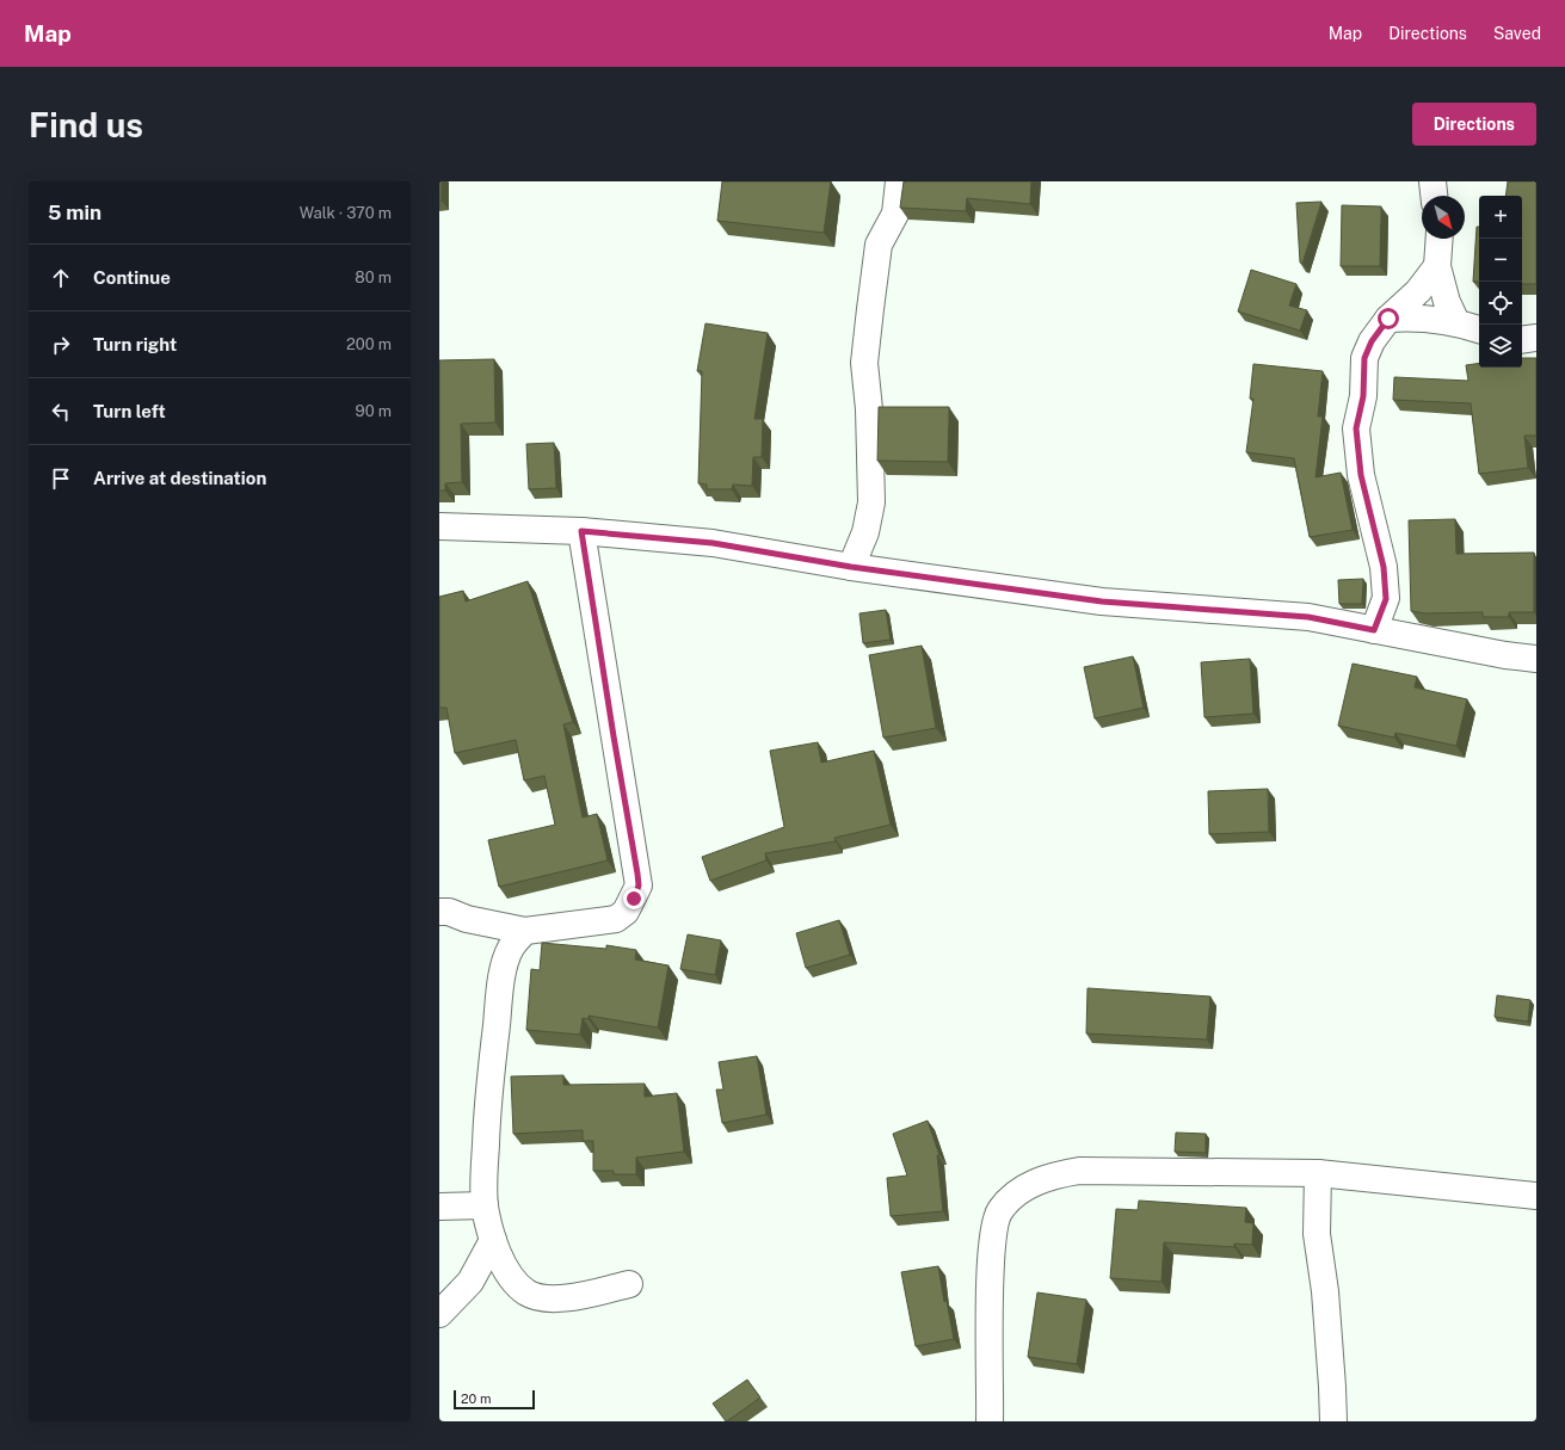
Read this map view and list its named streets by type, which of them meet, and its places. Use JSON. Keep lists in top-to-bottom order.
{
  "scale_bar": "20 m",
  "north": "bottom right",
  "page": {
    "header": "Map",
    "nav": ["Map", "Directions", "Saved"],
    "buttons": "Directions",
    "title": "Find us",
    "heading": ["5 min", "Walk · 370 m"],
    "map_buttons": ["+", "−"],
    "list": [
      ["Continue", "80 m"],
      ["Turn right", "200 m"],
      ["Turn left", "90 m"],
      "Arrive at destination"
    ],
    "scale": "20 m"
  }
}
